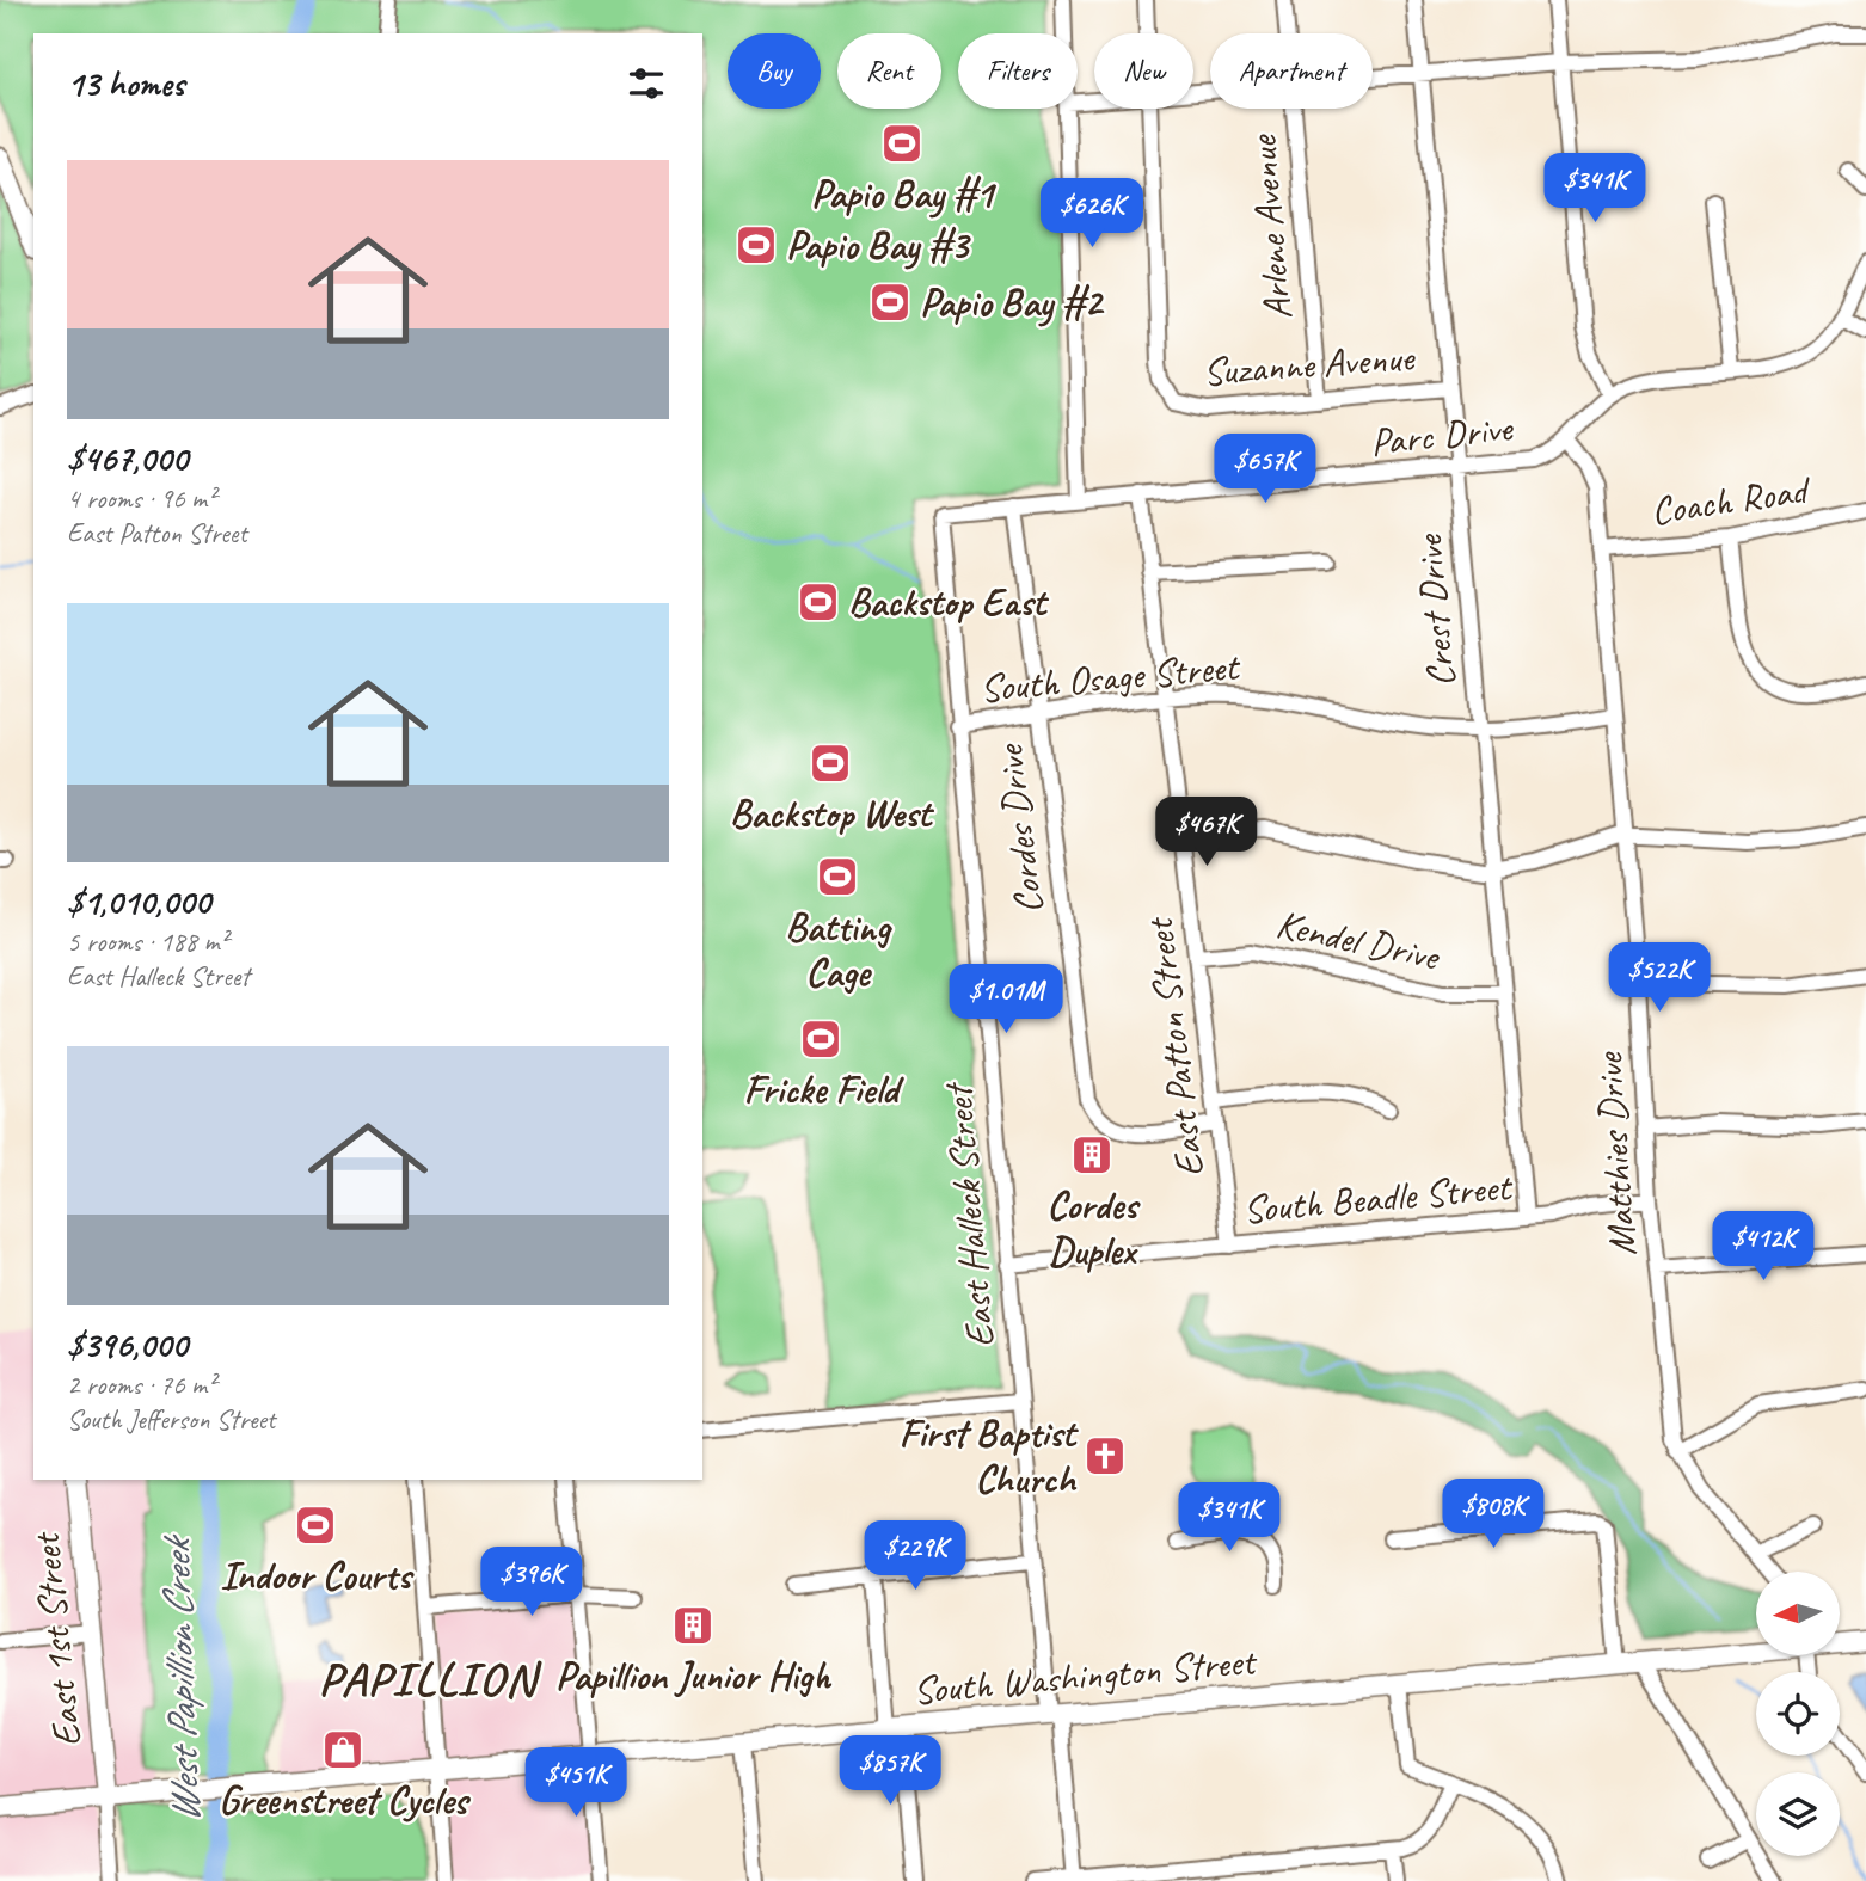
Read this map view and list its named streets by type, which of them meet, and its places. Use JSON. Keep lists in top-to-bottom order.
{
  "streets": {
    "main road": ["East 1st Street", "South Washington Street"],
    "street": [
      "Arlene Avenue",
      "Suzanne Avenue",
      "Parc Drive",
      "Coach Road",
      "Crest Drive",
      "South Osage Street",
      "Cordes Drive",
      "Kendel Drive",
      "East Patton Street",
      "Matthies Drive",
      "South Beadle Street",
      "East Halleck Street"
    ]
  },
  "crossings": [
    ["Arlene Avenue", "Suzanne Avenue"],
    ["Suzanne Avenue", "Crest Drive"],
    ["Parc Drive", "Crest Drive"],
    ["Parc Drive", "Cordes Drive"],
    ["Parc Drive", "East Patton Street"],
    ["Parc Drive", "Matthies Drive"],
    ["Parc Drive", "East Halleck Street"],
    ["Coach Road", "Matthies Drive"],
    ["Crest Drive", "South Osage Street"],
    ["Crest Drive", "Kendel Drive"],
    ["Crest Drive", "South Beadle Street"],
    ["South Osage Street", "Cordes Drive"],
    ["South Osage Street", "East Patton Street"],
    ["South Osage Street", "Matthies Drive"],
    ["South Osage Street", "East Halleck Street"],
    ["Cordes Drive", "East Patton Street"],
    ["Kendel Drive", "East Patton Street"],
    ["East Patton Street", "South Beadle Street"],
    ["Matthies Drive", "South Beadle Street"],
    ["South Beadle Street", "East Halleck Street"],
    ["East Halleck Street", "South Washington Street"],
    ["East 1st Street", "South Washington Street"]
  ],
  "districts": ["PAPILLION"],
  "water": ["West Papillion Creek"],
  "places": {
    "sports": [
      "Papio Bay #1",
      "Papio Bay #3",
      "Papio Bay #2",
      "Backstop East",
      "Backstop West",
      "Batting Cage",
      "Fricke Field",
      "Indoor Courts"
    ],
    "building": ["Cordes Duplex", "Papillion Junior High"],
    "church": ["First Baptist Church"],
    "shop": ["Greenstreet Cycles"]
  },
  "north": "left",
  "page": {
    "chip": [
      "Buy",
      "Rent",
      "Filters",
      "New",
      "Apartment"
    ],
    "heading": "13 homes",
    "list": [
      {
        "name": "$467,000",
        "note": "4 rooms · 96 m² · East Patton Street"
      },
      {
        "name": "$1,010,000",
        "note": "5 rooms · 188 m² · East Halleck Street"
      },
      {
        "name": "$396,000",
        "note": "2 rooms · 76 m² · South Jefferson Street"
      }
    ],
    "price": [
      "$341K",
      "$626K",
      "$657K",
      "$467K",
      "$522K",
      "$1.01M",
      "$412K",
      "$808K",
      "$341K",
      "$229K",
      "$396K",
      "$857K",
      "$451K"
    ]
  }
}
